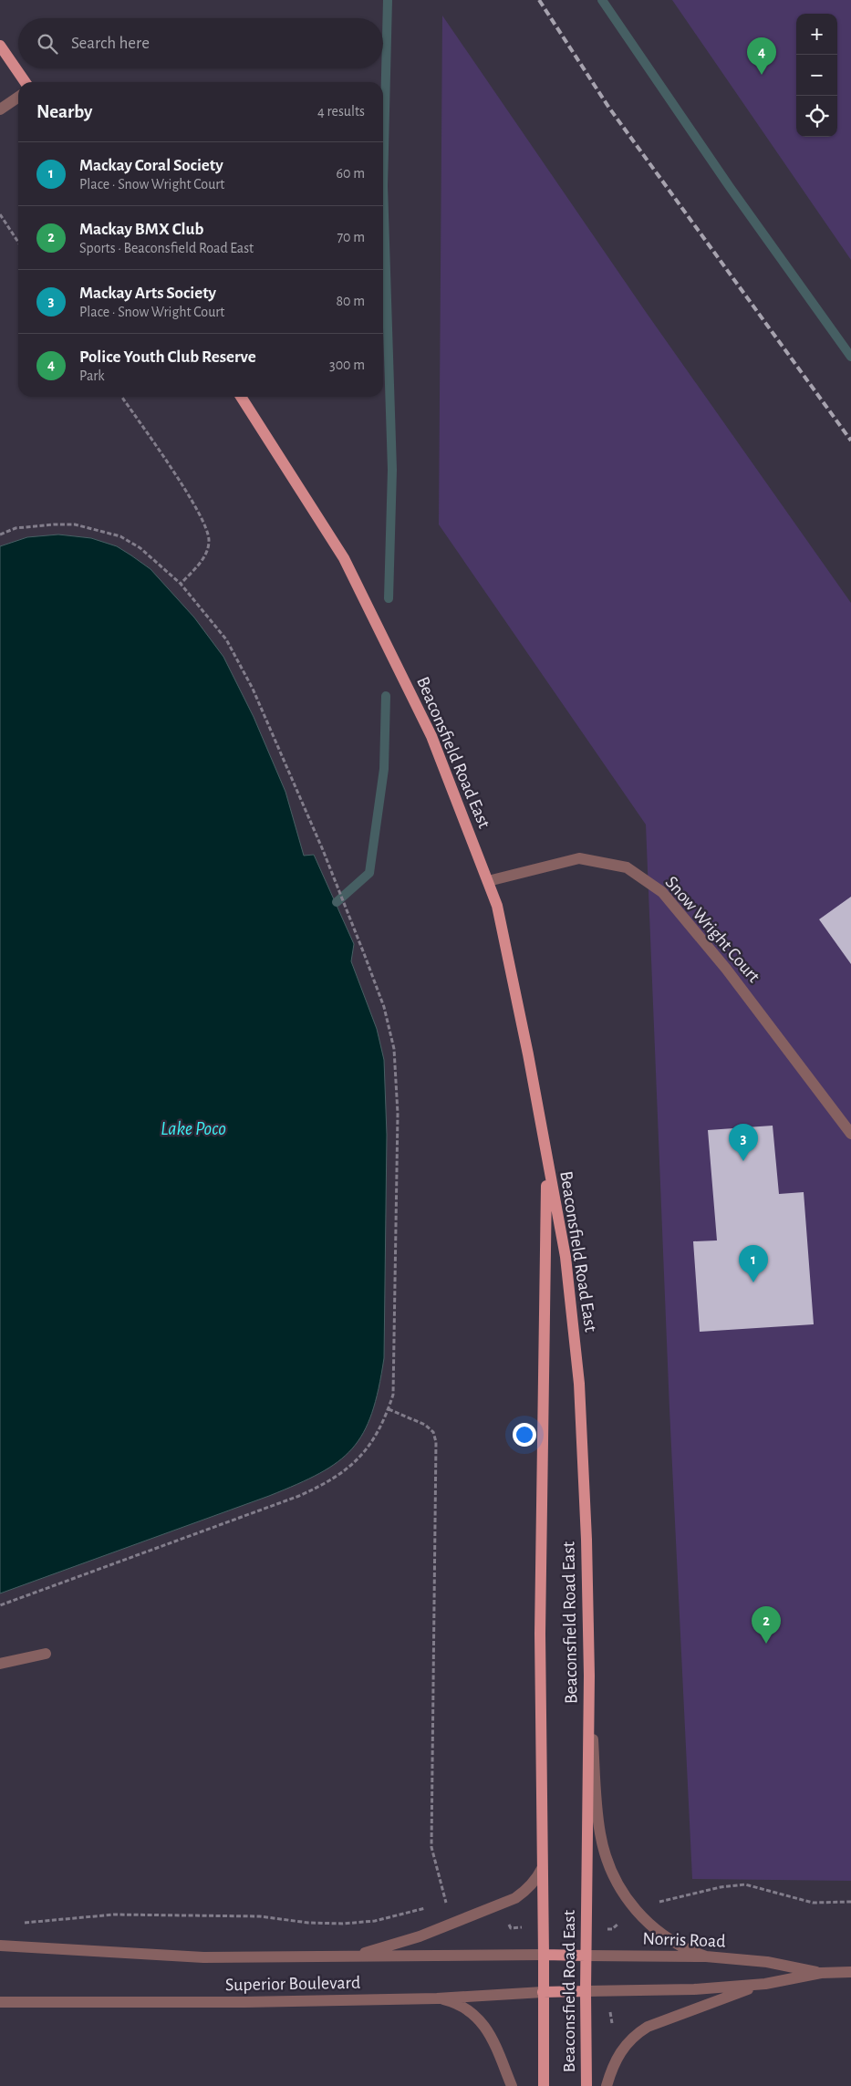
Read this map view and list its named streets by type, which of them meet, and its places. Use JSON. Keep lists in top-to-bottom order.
{
  "streets": {
    "main road": ["Beaconsfield Road East", "Norris Road", "Superior Boulevard"],
    "street": ["Snow Wright Court"]
  },
  "crossings": [
    ["Beaconsfield Road East", "Snow Wright Court"],
    ["Beaconsfield Road East", "Norris Road"],
    ["Beaconsfield Road East", "Superior Boulevard"],
    ["Norris Road", "Superior Boulevard"]
  ],
  "water": ["Lake Poco"],
  "page": {
    "map_buttons": ["+", "−"],
    "search": "Search here",
    "pins": [
      "4",
      "3",
      "1",
      "2"
    ],
    "heading": ["Nearby", "4 results"],
    "list": [
      {
        "mark": "1",
        "name": "Mackay Coral Society",
        "note": "Place · Snow Wright Court",
        "value": "60 m"
      },
      {
        "mark": "2",
        "name": "Mackay BMX Club",
        "note": "Sports · Beaconsfield Road East",
        "value": "70 m"
      },
      {
        "mark": "3",
        "name": "Mackay Arts Society",
        "note": "Place · Snow Wright Court",
        "value": "80 m"
      },
      {
        "mark": "4",
        "name": "Police Youth Club Reserve",
        "note": "Park",
        "value": "300 m"
      }
    ]
  }
}
